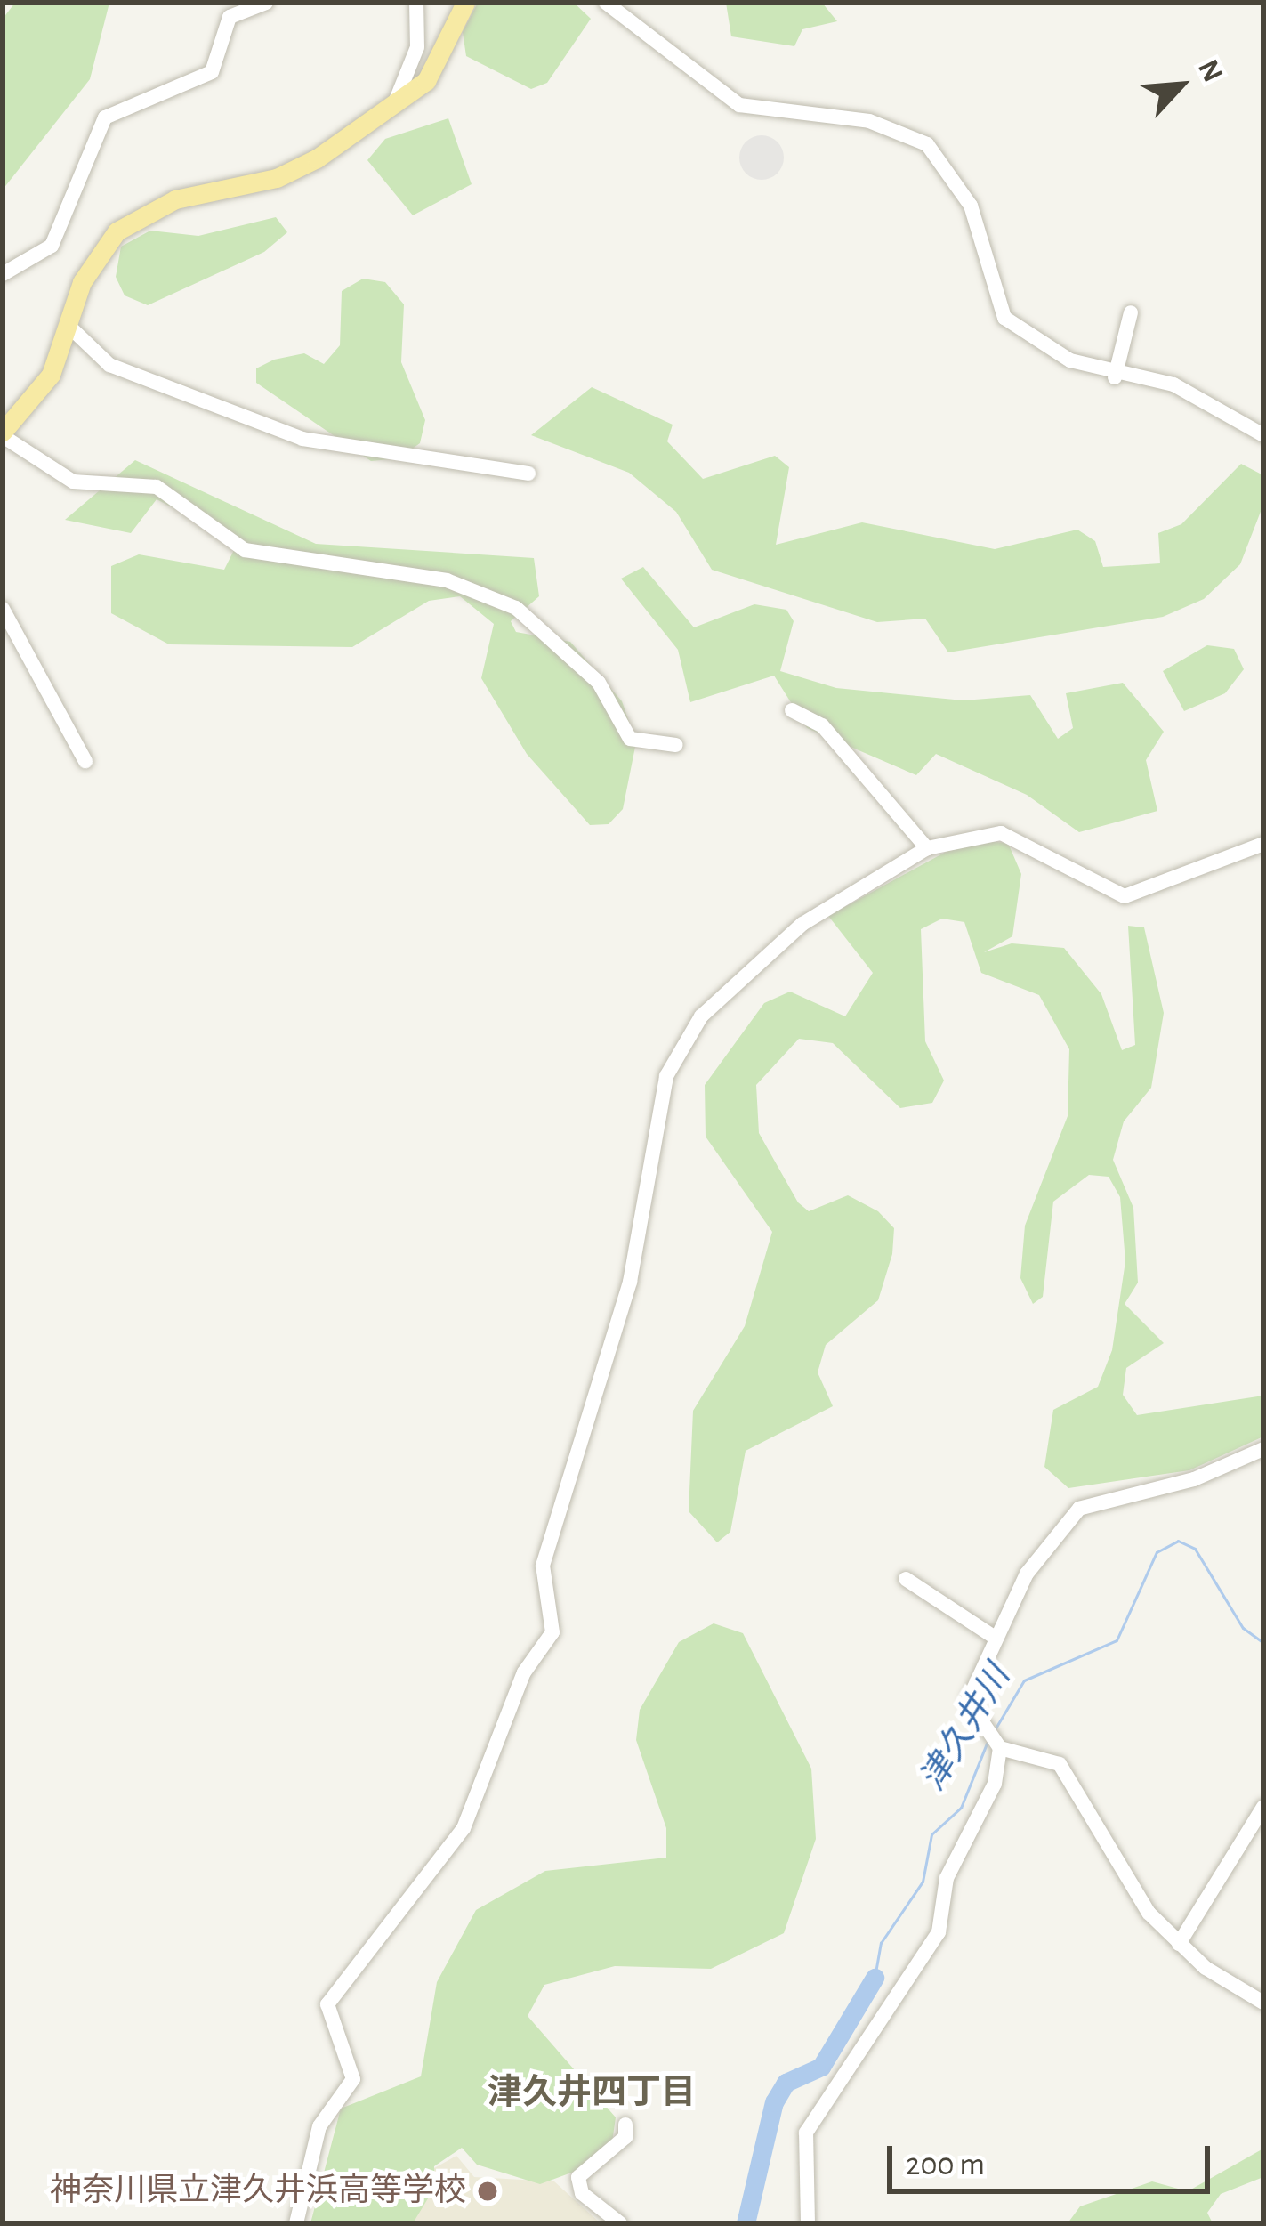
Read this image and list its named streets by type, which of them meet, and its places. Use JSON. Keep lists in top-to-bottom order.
{
  "districts": ["津久井四丁目"],
  "water": ["津久井川"],
  "places": ["神奈川県立津久井浜高等学校"],
  "scale_bar": "200 m",
  "north": "top right"
}
